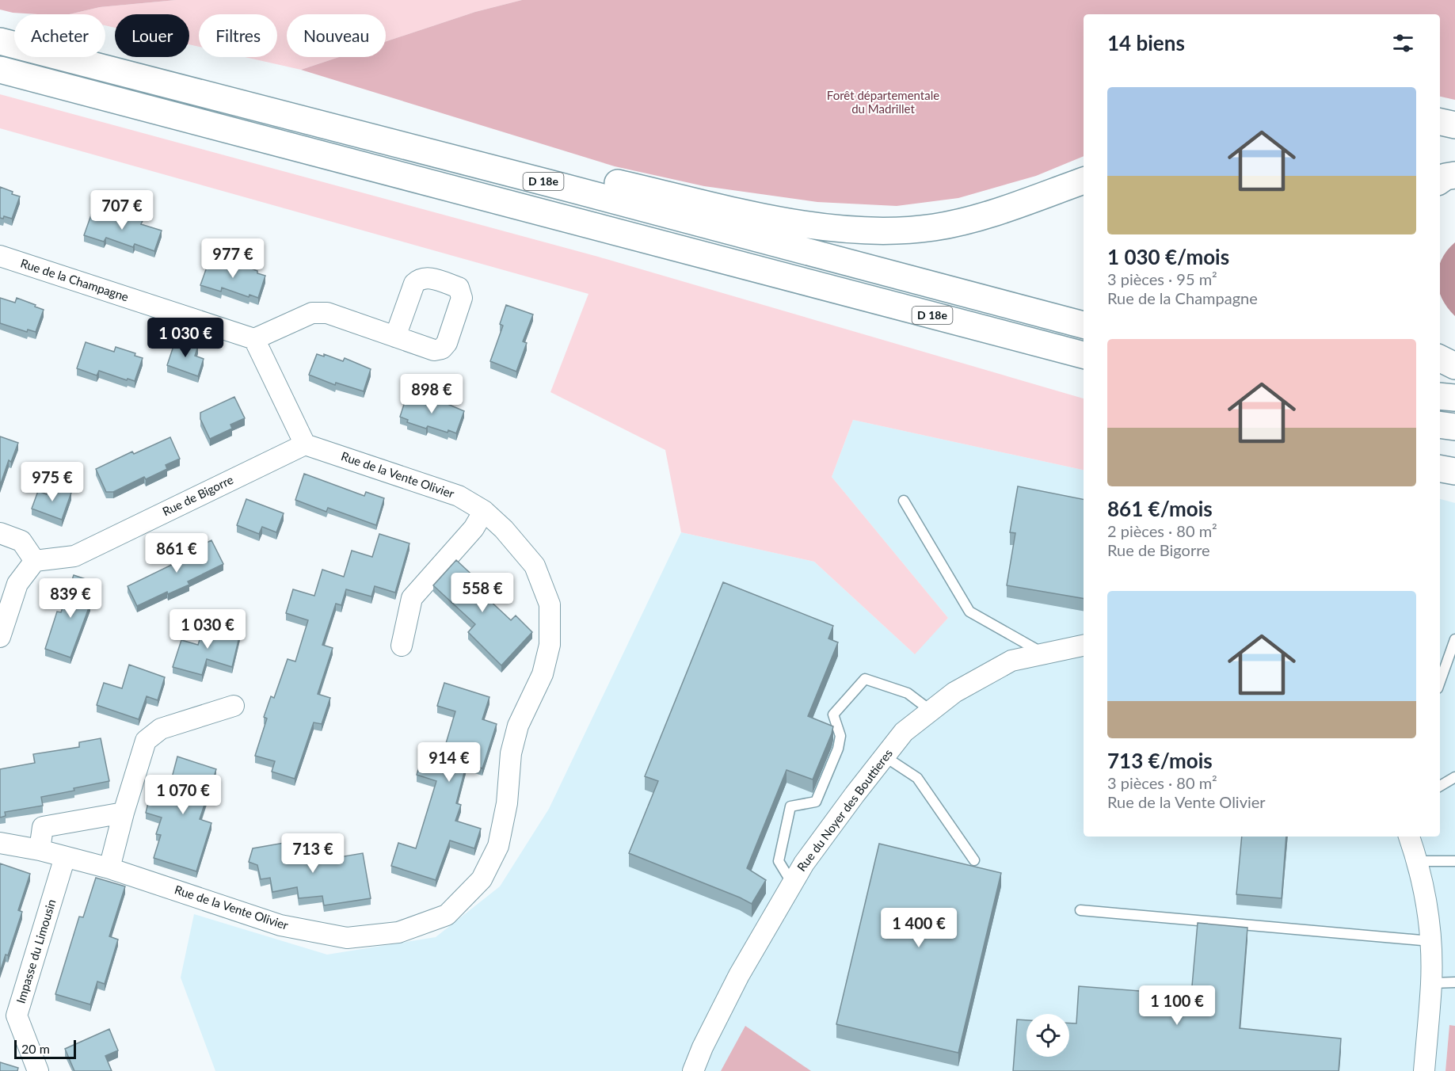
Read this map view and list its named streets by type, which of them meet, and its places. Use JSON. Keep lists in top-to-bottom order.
{
  "streets": {
    "highway": ["D 18e"],
    "street": [
      "Rue de la Champagne",
      "Rue de la Vente Olivier",
      "Rue de Bigorre",
      "Rue du Noyer des Bouttieres",
      "Impasse du Limousin"
    ]
  },
  "crossings": [
    ["Rue de la Vente Olivier", "Rue de Bigorre"],
    ["Rue de la Vente Olivier", "Impasse du Limousin"]
  ],
  "parks": ["Forêt départementale du Madrillet"],
  "scale_bar": "20 m",
  "page": {
    "chip": [
      "Acheter",
      "Louer",
      "Filtres",
      "Nouveau"
    ],
    "heading": "14 biens",
    "list": [
      {
        "name": "1 030 €/mois",
        "note": "3 pièces · 95 m² · Rue de la Champagne"
      },
      {
        "name": "861 €/mois",
        "note": "2 pièces · 80 m² · Rue de Bigorre"
      },
      {
        "name": "713 €/mois",
        "note": "3 pièces · 80 m² · Rue de la Vente Olivier"
      }
    ],
    "price": [
      "707 €",
      "977 €",
      "1 030 €",
      "898 €",
      "975 €",
      "861 €",
      "558 €",
      "839 €",
      "1 030 €",
      "914 €",
      "1 070 €",
      "713 €",
      "1 400 €",
      "1 100 €"
    ],
    "scale": "20 m"
  }
}
